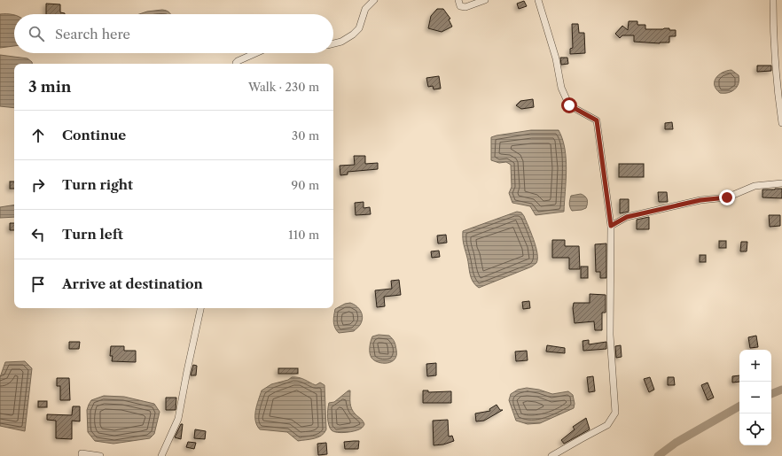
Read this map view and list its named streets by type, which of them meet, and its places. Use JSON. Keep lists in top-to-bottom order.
{
  "page": {
    "search": "Search here",
    "heading": ["3 min", "Walk · 230 m"],
    "list": [
      ["Continue", "30 m"],
      ["Turn right", "90 m"],
      ["Turn left", "110 m"],
      "Arrive at destination"
    ],
    "map_buttons": ["+", "−"]
  }
}
